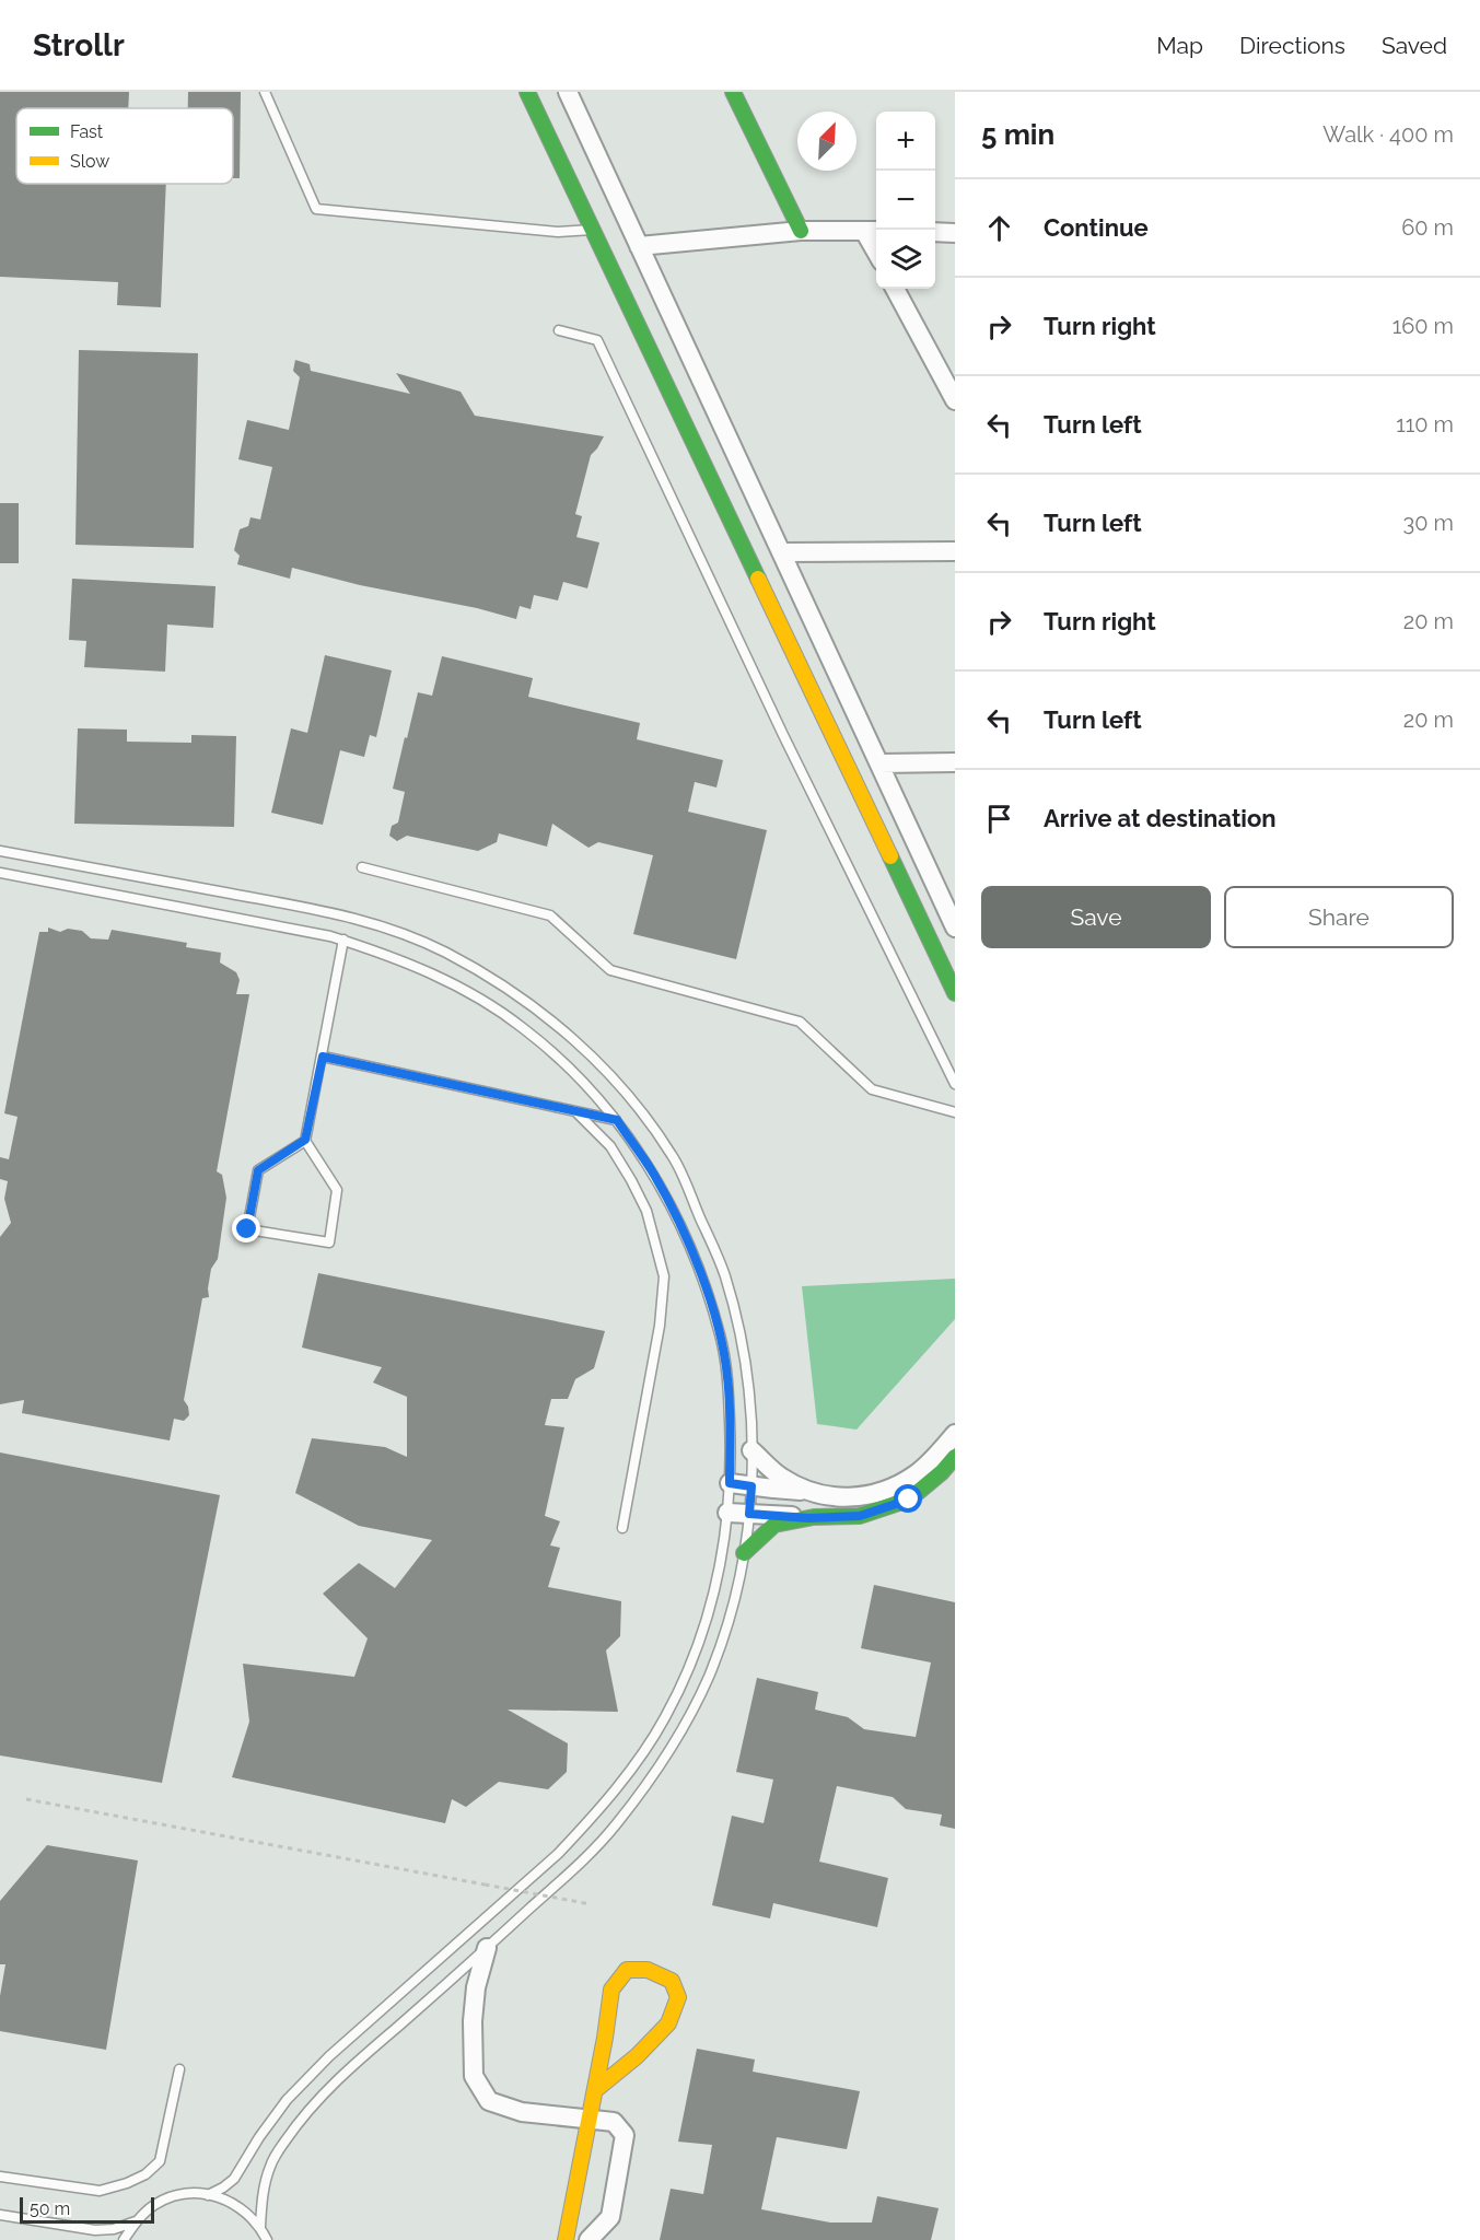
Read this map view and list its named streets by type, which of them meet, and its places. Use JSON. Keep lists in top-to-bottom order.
{
  "legend": ["Fast", "Slow"],
  "scale_bar": "50 m",
  "north": "top right",
  "page": {
    "header": "Strollr",
    "nav": ["Map", "Directions", "Saved"],
    "heading": ["5 min", "Walk · 400 m"],
    "map_buttons": ["+", "−"],
    "list": [
      ["Continue", "60 m"],
      ["Turn right", "160 m"],
      ["Turn left", "110 m"],
      ["Turn left", "30 m"],
      ["Turn right", "20 m"],
      ["Turn left", "20 m"],
      "Arrive at destination"
    ],
    "buttons": ["Save", "Share"],
    "scale": "50 m"
  }
}
